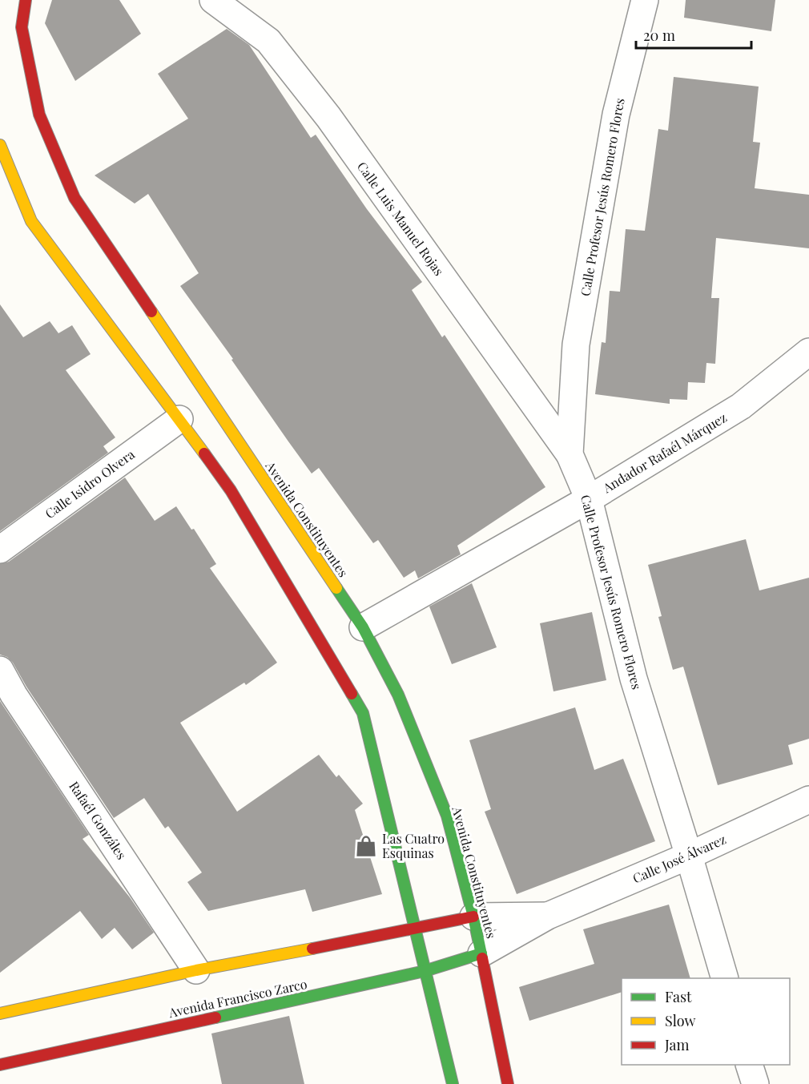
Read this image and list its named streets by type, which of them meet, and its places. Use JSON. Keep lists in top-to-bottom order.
{
  "streets": {
    "street": [
      "Calle Profesor Jesús Romero Flores",
      "Calle Luis Manuel Rojas",
      "Andador Rafaél Márquez",
      "Calle Isidro Olvera",
      "Avenida Constituyentes",
      "Rafaél Gonzáles",
      "Calle José Álvarez",
      "Avenida Francisco Zarco"
    ]
  },
  "crossings": [
    ["Calle Profesor Jesús Romero Flores", "Calle Luis Manuel Rojas"],
    ["Calle Profesor Jesús Romero Flores", "Andador Rafaél Márquez"],
    ["Calle Profesor Jesús Romero Flores", "Calle José Álvarez"],
    ["Andador Rafaél Márquez", "Avenida Constituyentes"],
    ["Avenida Constituyentes", "Calle José Álvarez"],
    ["Avenida Constituyentes", "Avenida Francisco Zarco"],
    ["Calle José Álvarez", "Avenida Francisco Zarco"]
  ],
  "places": {
    "shop": ["Las Cuatro Esquinas"]
  },
  "legend": ["Fast", "Slow", "Jam"],
  "scale_bar": "20 m"
}
